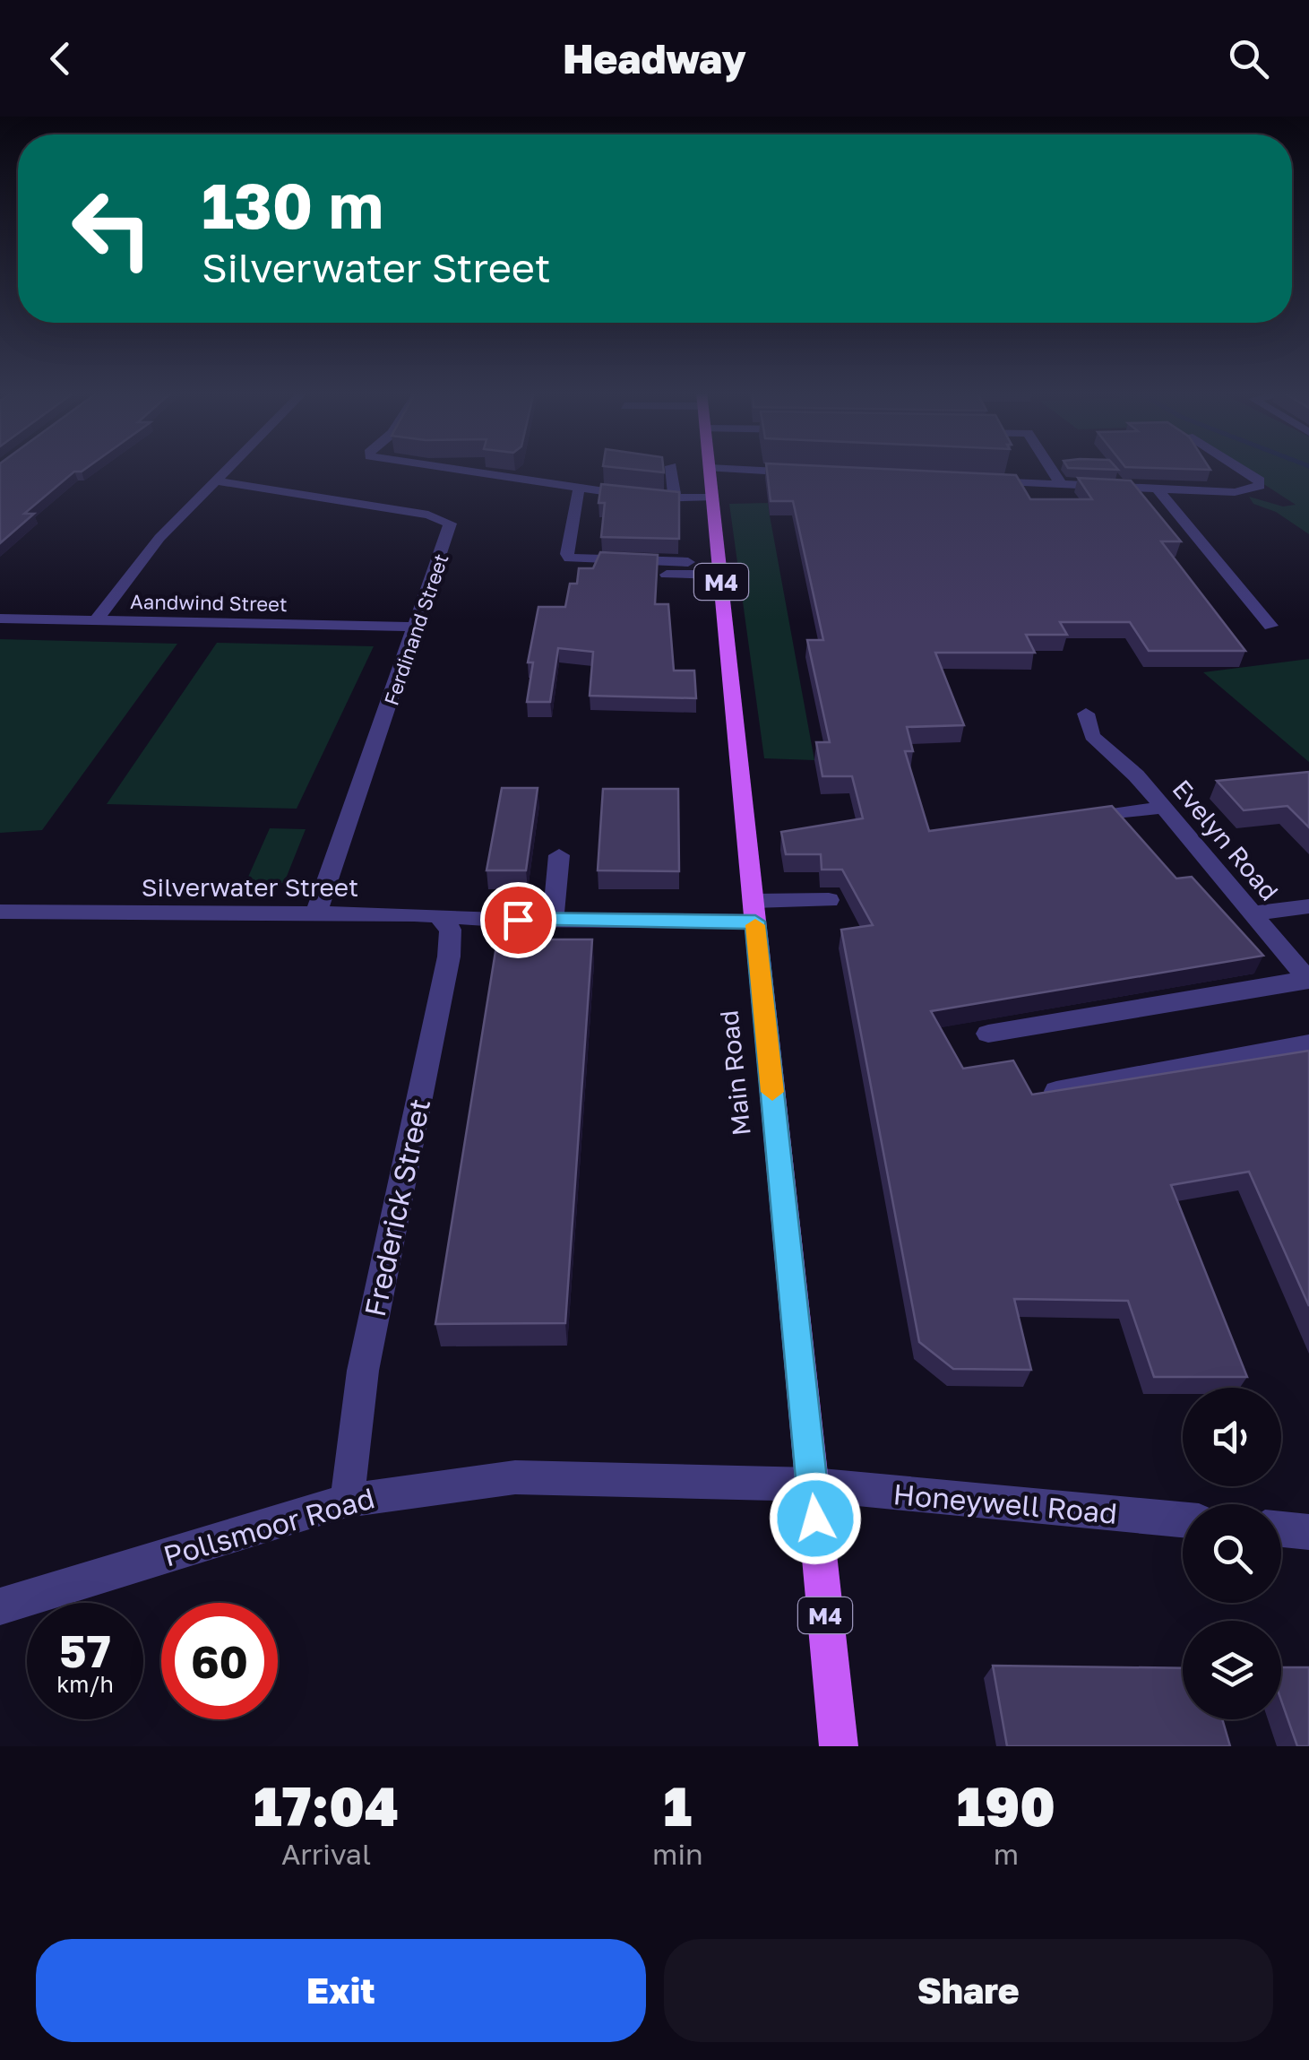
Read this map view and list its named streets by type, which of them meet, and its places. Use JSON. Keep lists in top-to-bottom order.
{
  "streets": {
    "main road": ["M4", "Main Road"],
    "street": [
      "Aandwind Street",
      "Ferdinand Street",
      "Evelyn Road",
      "Silverwater Street",
      "Frederick Street",
      "Honeywell Road",
      "Pollsmoor Road"
    ]
  },
  "crossings": [
    ["Aandwind Street", "Ferdinand Street"],
    ["Ferdinand Street", "Silverwater Street"],
    ["Silverwater Street", "Main Road"],
    ["Silverwater Street", "Frederick Street"],
    ["Main Road", "Honeywell Road"],
    ["Main Road", "Pollsmoor Road"],
    ["Frederick Street", "Pollsmoor Road"],
    ["Honeywell Road", "Pollsmoor Road"]
  ],
  "page": {
    "header": "Headway",
    "turn": ["130 m", "Silverwater Street"],
    "speed": "57 km/h",
    "limit": "60",
    "eta": [
      "17:04",
      "Arrival",
      "1",
      "min",
      "190",
      "m"
    ],
    "buttons": ["Exit", "Share"]
  }
}
